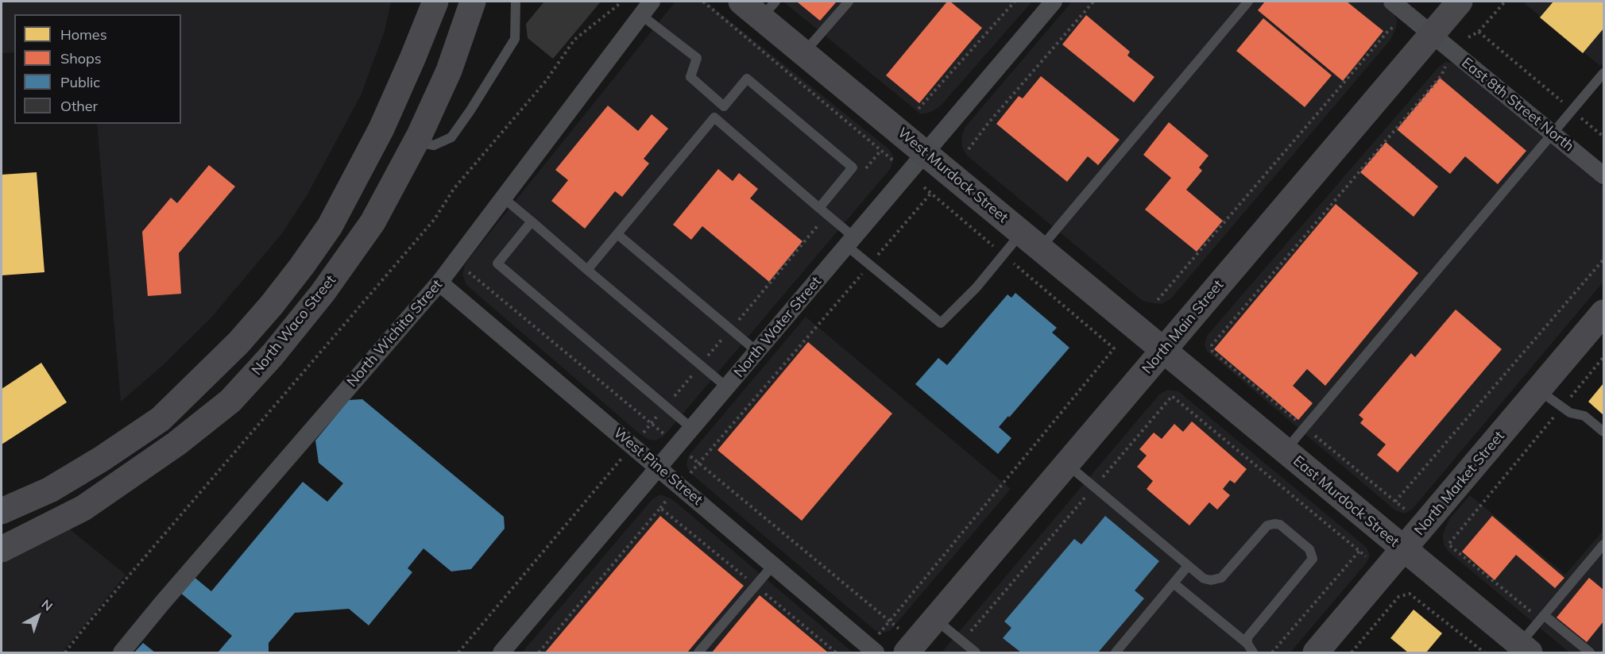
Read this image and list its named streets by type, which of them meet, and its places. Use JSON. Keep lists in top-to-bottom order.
{
  "streets": {
    "street": [
      "East 8th Street North",
      "West Murdock Street",
      "North Waco Street",
      "North Water Street",
      "North Main Street",
      "North Wichita Street",
      "West Pine Street",
      "North Market Street",
      "East Murdock Street"
    ]
  },
  "crossings": [
    ["East 8th Street North", "North Main Street"],
    ["West Murdock Street", "North Water Street"],
    ["West Murdock Street", "North Main Street"],
    ["West Murdock Street", "East Murdock Street"],
    ["North Water Street", "West Pine Street"],
    ["North Main Street", "East Murdock Street"],
    ["North Wichita Street", "West Pine Street"],
    ["North Market Street", "East Murdock Street"]
  ],
  "legend": [
    "Homes",
    "Shops",
    "Public",
    "Other"
  ],
  "north": "top right"
}
